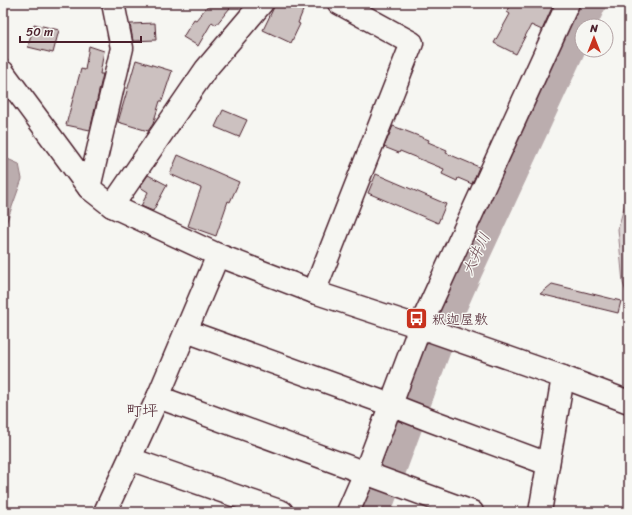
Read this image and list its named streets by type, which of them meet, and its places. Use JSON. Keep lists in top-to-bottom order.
{
  "districts": ["町坪"],
  "water": ["大井川"],
  "places": {
    "bus stop": ["釈迦屋敷"]
  },
  "scale_bar": "50 m",
  "north": "top"
}
